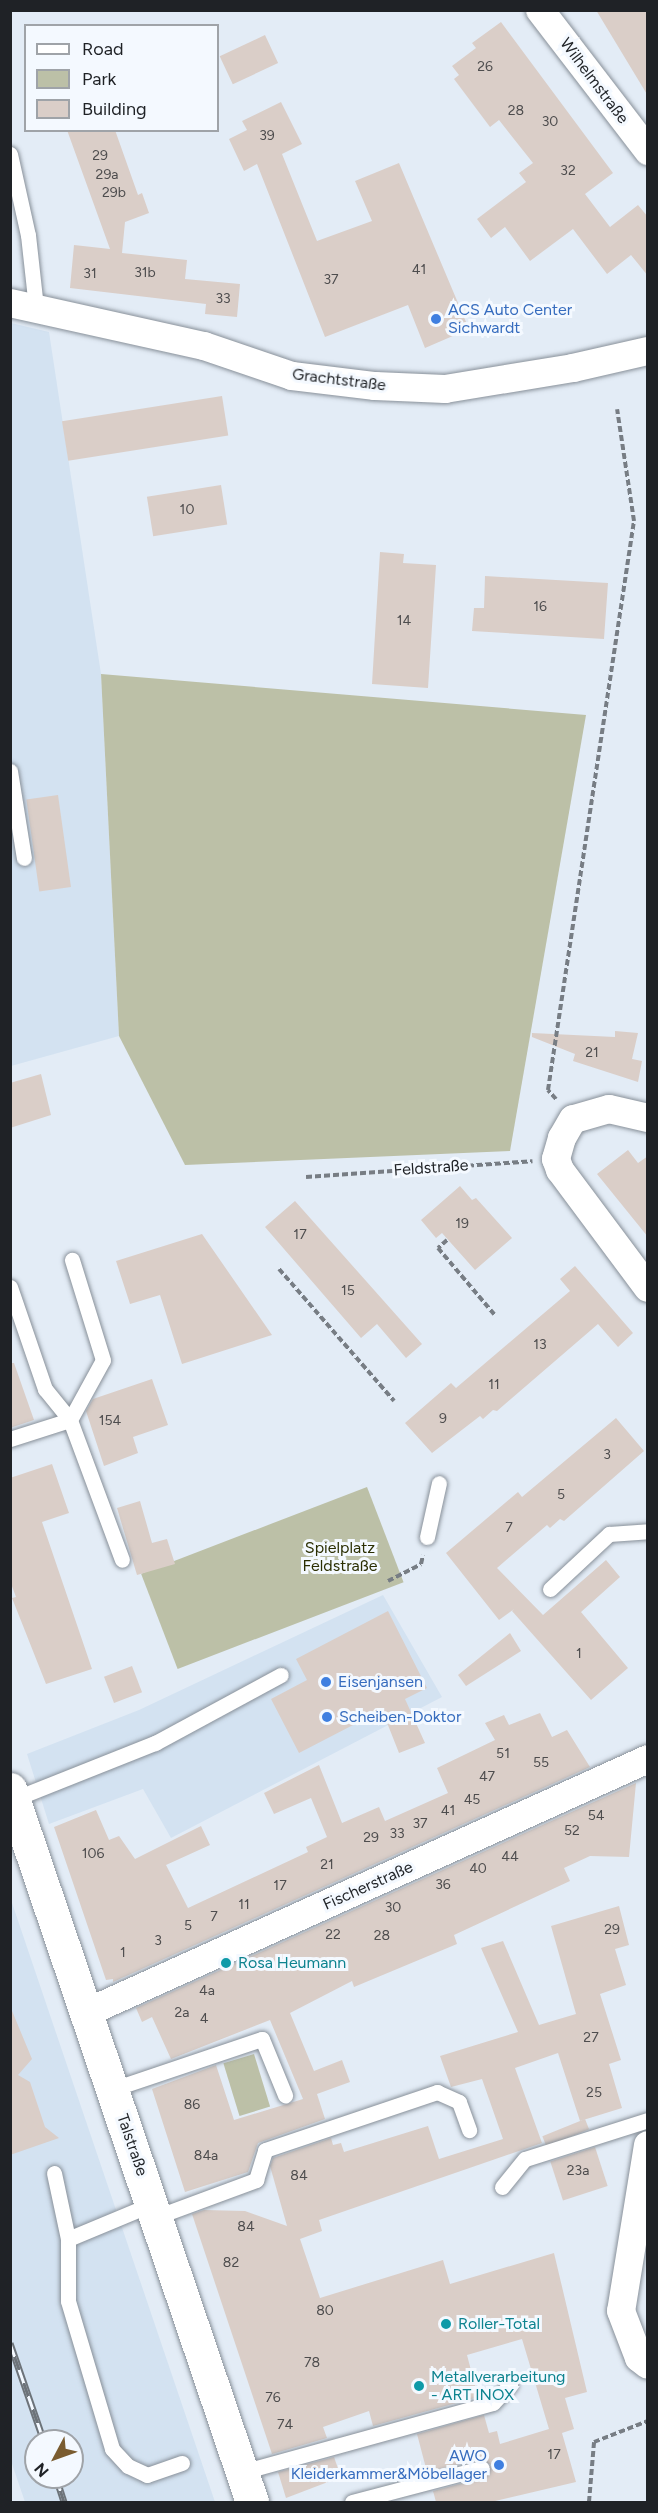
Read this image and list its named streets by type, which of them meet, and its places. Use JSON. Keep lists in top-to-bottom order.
{
  "streets": {
    "main road": ["Talstraße"],
    "street": ["Wilhelmstraße", "Grachtstraße", "Fischerstraße"],
    "path": ["Feldstraße"]
  },
  "crossings": [
    ["Fischerstraße", "Talstraße"]
  ],
  "parks": ["Spielplatz Feldstraße"],
  "places": [
    "ACS Auto Center Sichwardt",
    "Eisenjansen",
    "Scheiben-Doktor",
    "Rosa Heumann",
    "Roller-Total",
    "Metallverarbeitung - ART INOX",
    "AWO Kleiderkammer&Möbellager"
  ],
  "house_numbers": [
    "26",
    "28",
    "30",
    "39",
    "29",
    "32",
    "29a",
    "29b",
    "41",
    "31b",
    "31",
    "37",
    "33",
    "10",
    "16",
    "14",
    "21",
    "19",
    "17",
    "15",
    "13",
    "11",
    "9",
    "154",
    "3",
    "5",
    "7",
    "1",
    "51",
    "55",
    "47",
    "45",
    "41",
    "54",
    "37",
    "52",
    "33",
    "29",
    "106",
    "44",
    "21",
    "40",
    "36",
    "17",
    "11",
    "30",
    "7",
    "5",
    "29",
    "22",
    "28",
    "3",
    "1",
    "4a",
    "2a",
    "4",
    "27",
    "25",
    "86",
    "84a",
    "23a",
    "84",
    "84",
    "82",
    "80",
    "78",
    "76",
    "74",
    "17"
  ],
  "legend": ["Road", "Park", "Building"],
  "north": "bottom left"
}
